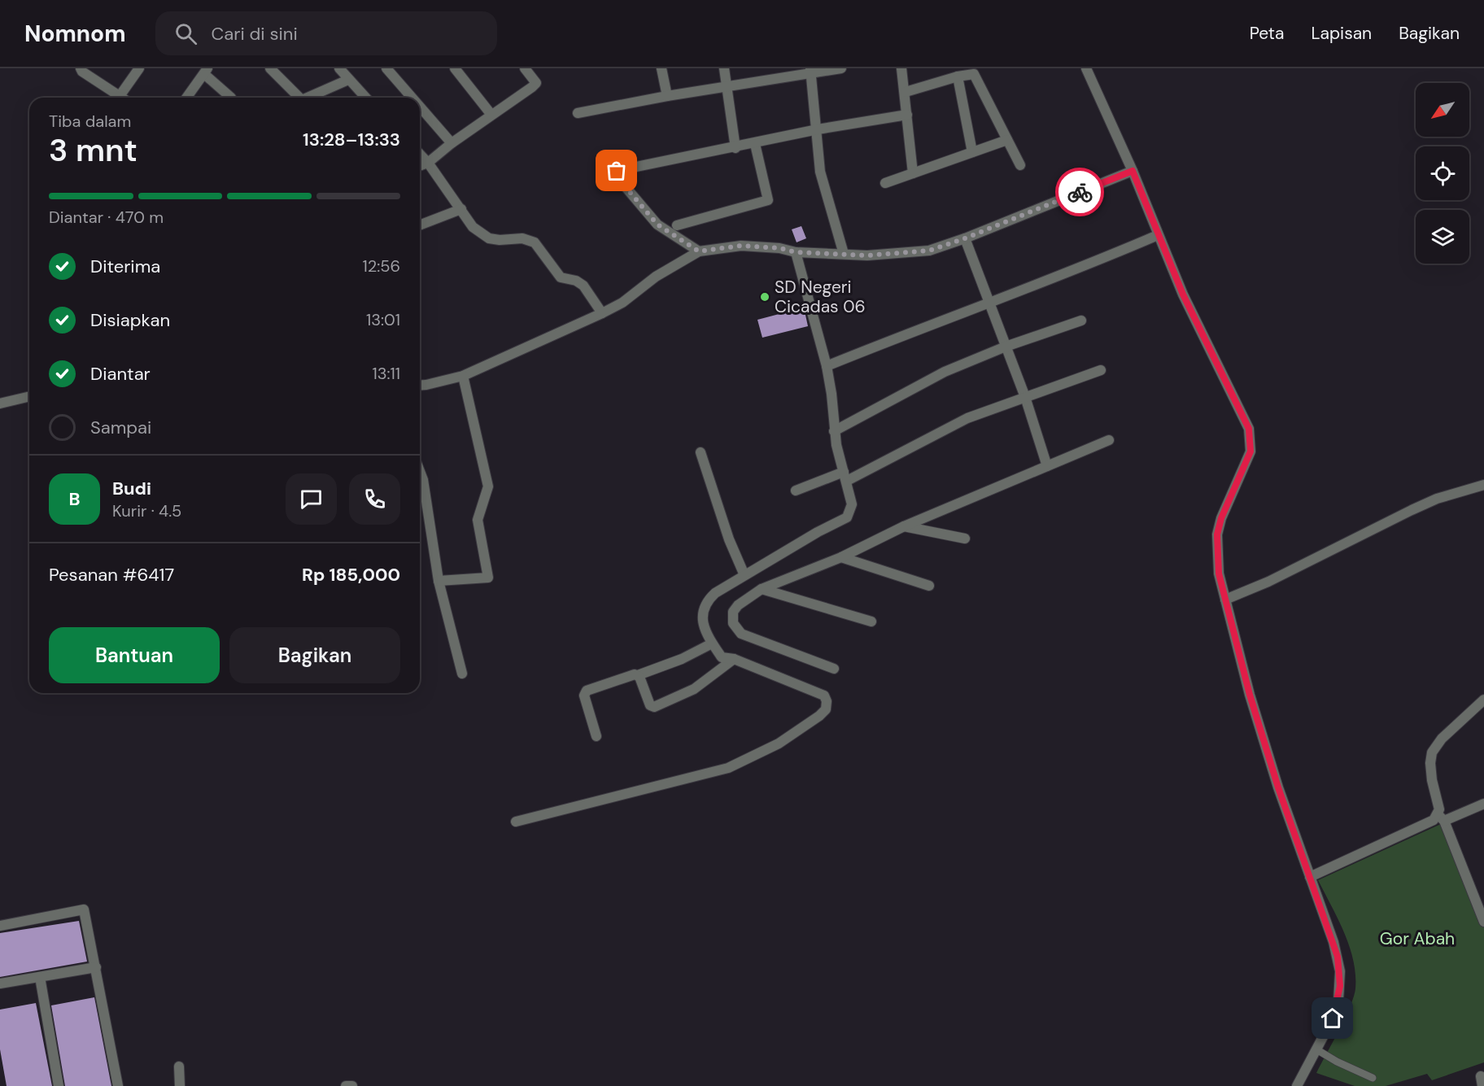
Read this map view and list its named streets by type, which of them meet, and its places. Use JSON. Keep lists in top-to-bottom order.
{
  "parks": ["Gor Abah"],
  "places": ["SD Negeri Cicadas 06"],
  "north": "bottom left",
  "page": {
    "header": "Nomnom",
    "search": "Cari di sini",
    "nav": ["Peta", "Lapisan", "Bagikan"],
    "heading": ["3 mnt", "Tiba dalam", "13:28–13:33"],
    "panel": [
      "Budi",
      "Kurir · 4.5",
      "Pesanan #6417",
      "Rp 185,000"
    ],
    "bar": "Diantar · 470 m",
    "list": [
      ["Diterima", "12:56"],
      ["Disiapkan", "13:01"],
      ["Diantar", "13:11"],
      "Sampai"
    ],
    "round": "B",
    "buttons": ["Bantuan", "Bagikan"]
  }
}
